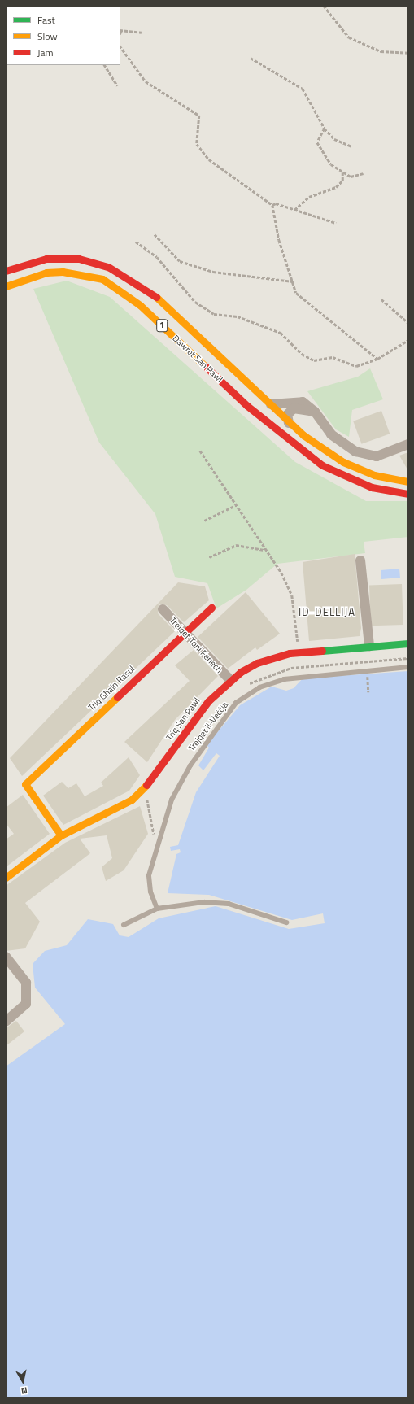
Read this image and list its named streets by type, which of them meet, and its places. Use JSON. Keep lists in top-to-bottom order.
{
  "streets": {
    "main road": [
      "1",
      "Dawret San Pawl",
      "Triq Għajn Rasul",
      "Triq San Pawl"
    ],
    "street": ["Trejqet Toni Fenech"],
    "lane": ["Trejqet il-Veċċja"]
  },
  "crossings": [
    ["Trejqet Toni Fenech", "Triq Għajn Rasul"],
    ["Trejqet Toni Fenech", "Triq San Pawl"],
    ["Triq Għajn Rasul", "Triq San Pawl"]
  ],
  "districts": ["ID-DELLIJA"],
  "legend": ["Fast", "Slow", "Jam"],
  "north": "bottom"
}
